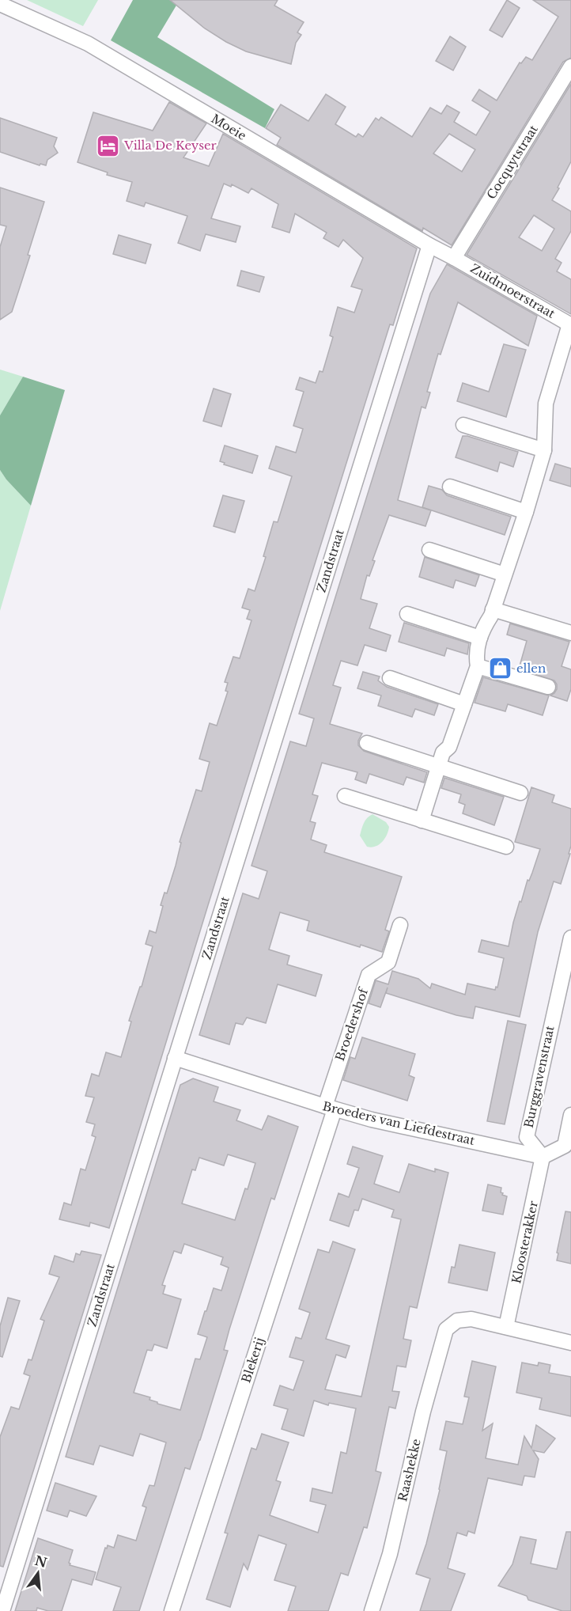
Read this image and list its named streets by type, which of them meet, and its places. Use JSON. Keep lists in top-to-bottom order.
{
  "streets": {
    "street": [
      "Moeie",
      "Cocquytstraat",
      "Zuidmoerstraat",
      "Zandstraat",
      "Broedershof",
      "Burggravenstraat",
      "Broeders van Liefdestraat",
      "Kloosterakker",
      "Blekerij",
      "Raashekke"
    ]
  },
  "crossings": [
    ["Moeie", "Cocquytstraat"],
    ["Moeie", "Zuidmoerstraat"],
    ["Moeie", "Zandstraat"],
    ["Cocquytstraat", "Zuidmoerstraat"],
    ["Zandstraat", "Broeders van Liefdestraat"],
    ["Broedershof", "Broeders van Liefdestraat"],
    ["Broedershof", "Blekerij"],
    ["Burggravenstraat", "Broeders van Liefdestraat"],
    ["Burggravenstraat", "Kloosterakker"],
    ["Broeders van Liefdestraat", "Kloosterakker"],
    ["Broeders van Liefdestraat", "Blekerij"],
    ["Kloosterakker", "Raashekke"]
  ],
  "places": {
    "hotel": ["Villa De Keyser"],
    "shop": ["ellen"]
  },
  "north": "top"
}
